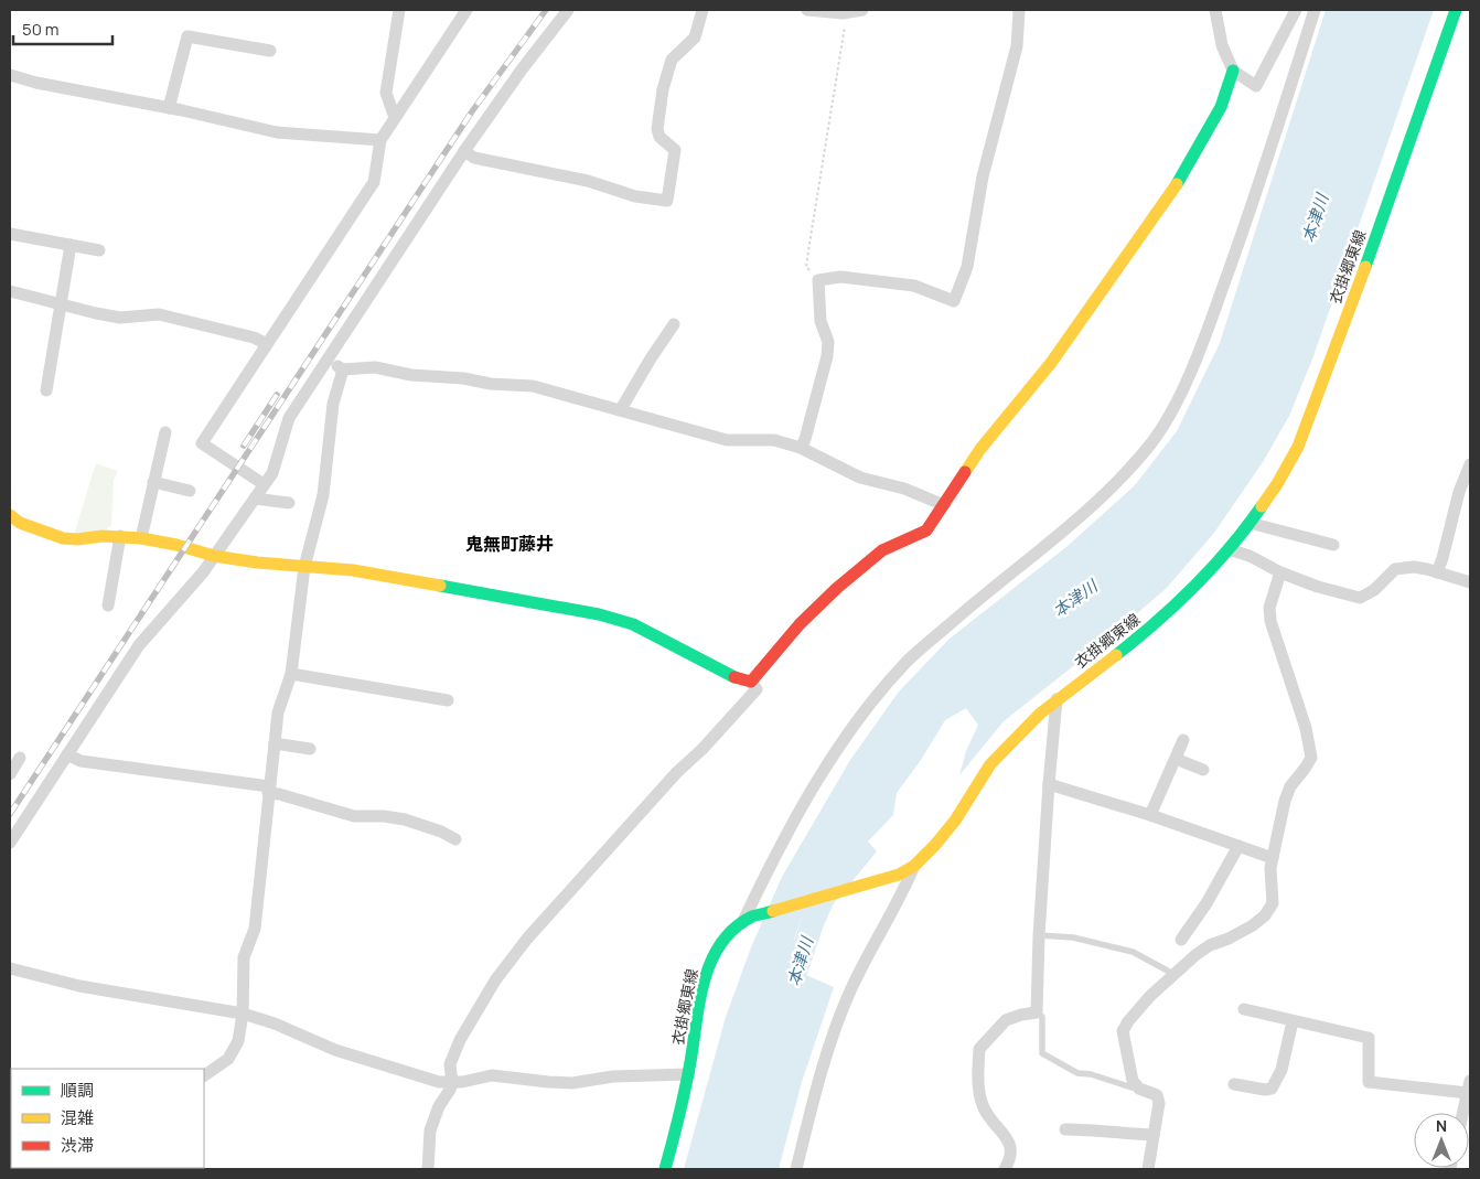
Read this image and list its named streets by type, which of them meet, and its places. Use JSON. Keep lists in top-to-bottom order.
{
  "streets": {
    "street": ["衣掛郷東線"]
  },
  "districts": ["鬼無町藤井"],
  "water": ["本津川"],
  "legend": ["順調", "混雑", "渋滞"],
  "scale_bar": "50 m",
  "north": "top"
}
